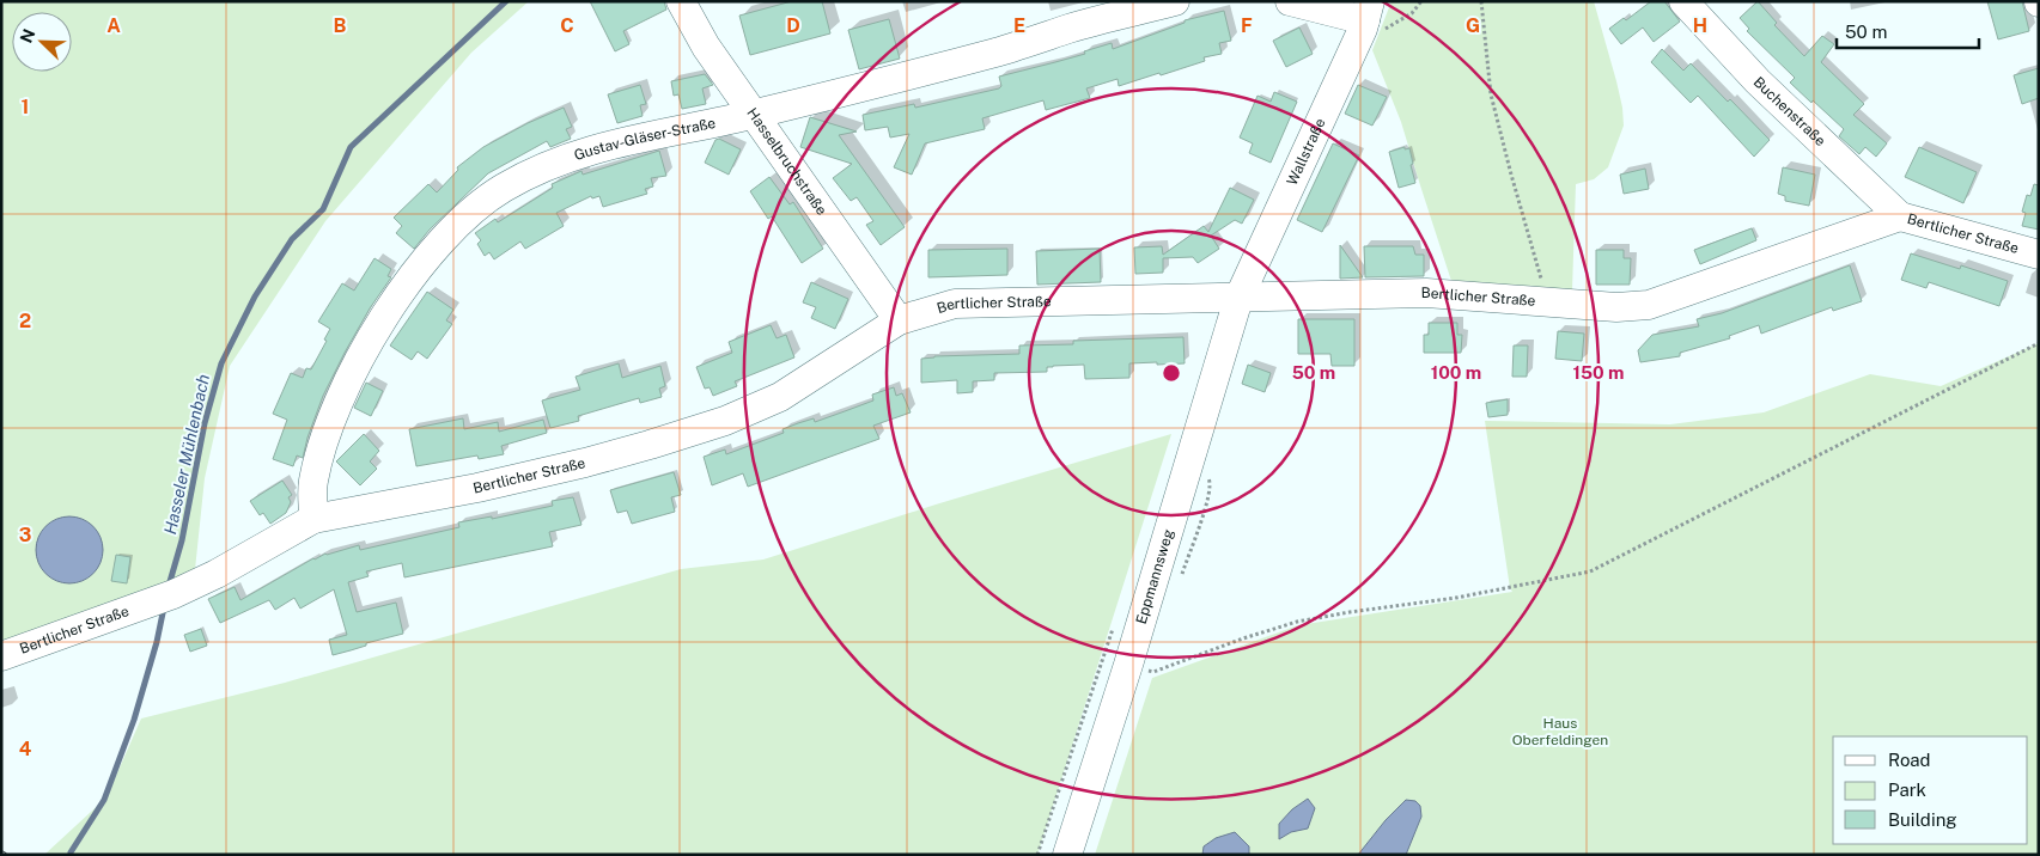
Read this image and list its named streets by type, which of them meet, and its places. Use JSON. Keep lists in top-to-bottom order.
{
  "streets": {
    "street": [
      "Buchenstraße",
      "Gustav-Gläser-Straße",
      "Wallstraße",
      "Hasselbruchstraße",
      "Bertlicher Straße",
      "Eppmannsweg"
    ]
  },
  "crossings": [
    ["Buchenstraße", "Bertlicher Straße"],
    ["Gustav-Gläser-Straße", "Hasselbruchstraße"],
    ["Gustav-Gläser-Straße", "Bertlicher Straße"],
    ["Wallstraße", "Bertlicher Straße"],
    ["Wallstraße", "Eppmannsweg"],
    ["Hasselbruchstraße", "Bertlicher Straße"],
    ["Bertlicher Straße", "Eppmannsweg"]
  ],
  "water": ["Hasseler Mühlenbach"],
  "parks": ["Haus Oberfeldingen"],
  "legend": ["Road", "Park", "Building"],
  "scale_bar": "50 m",
  "north": "top left",
  "grid": {
    "columns": [
      "A",
      "B",
      "C",
      "D",
      "E",
      "F",
      "G",
      "H"
    ],
    "rows": [
      "1",
      "2",
      "3",
      "4"
    ]
  },
  "rings": ["50 m", "100 m", "150 m"]
}
